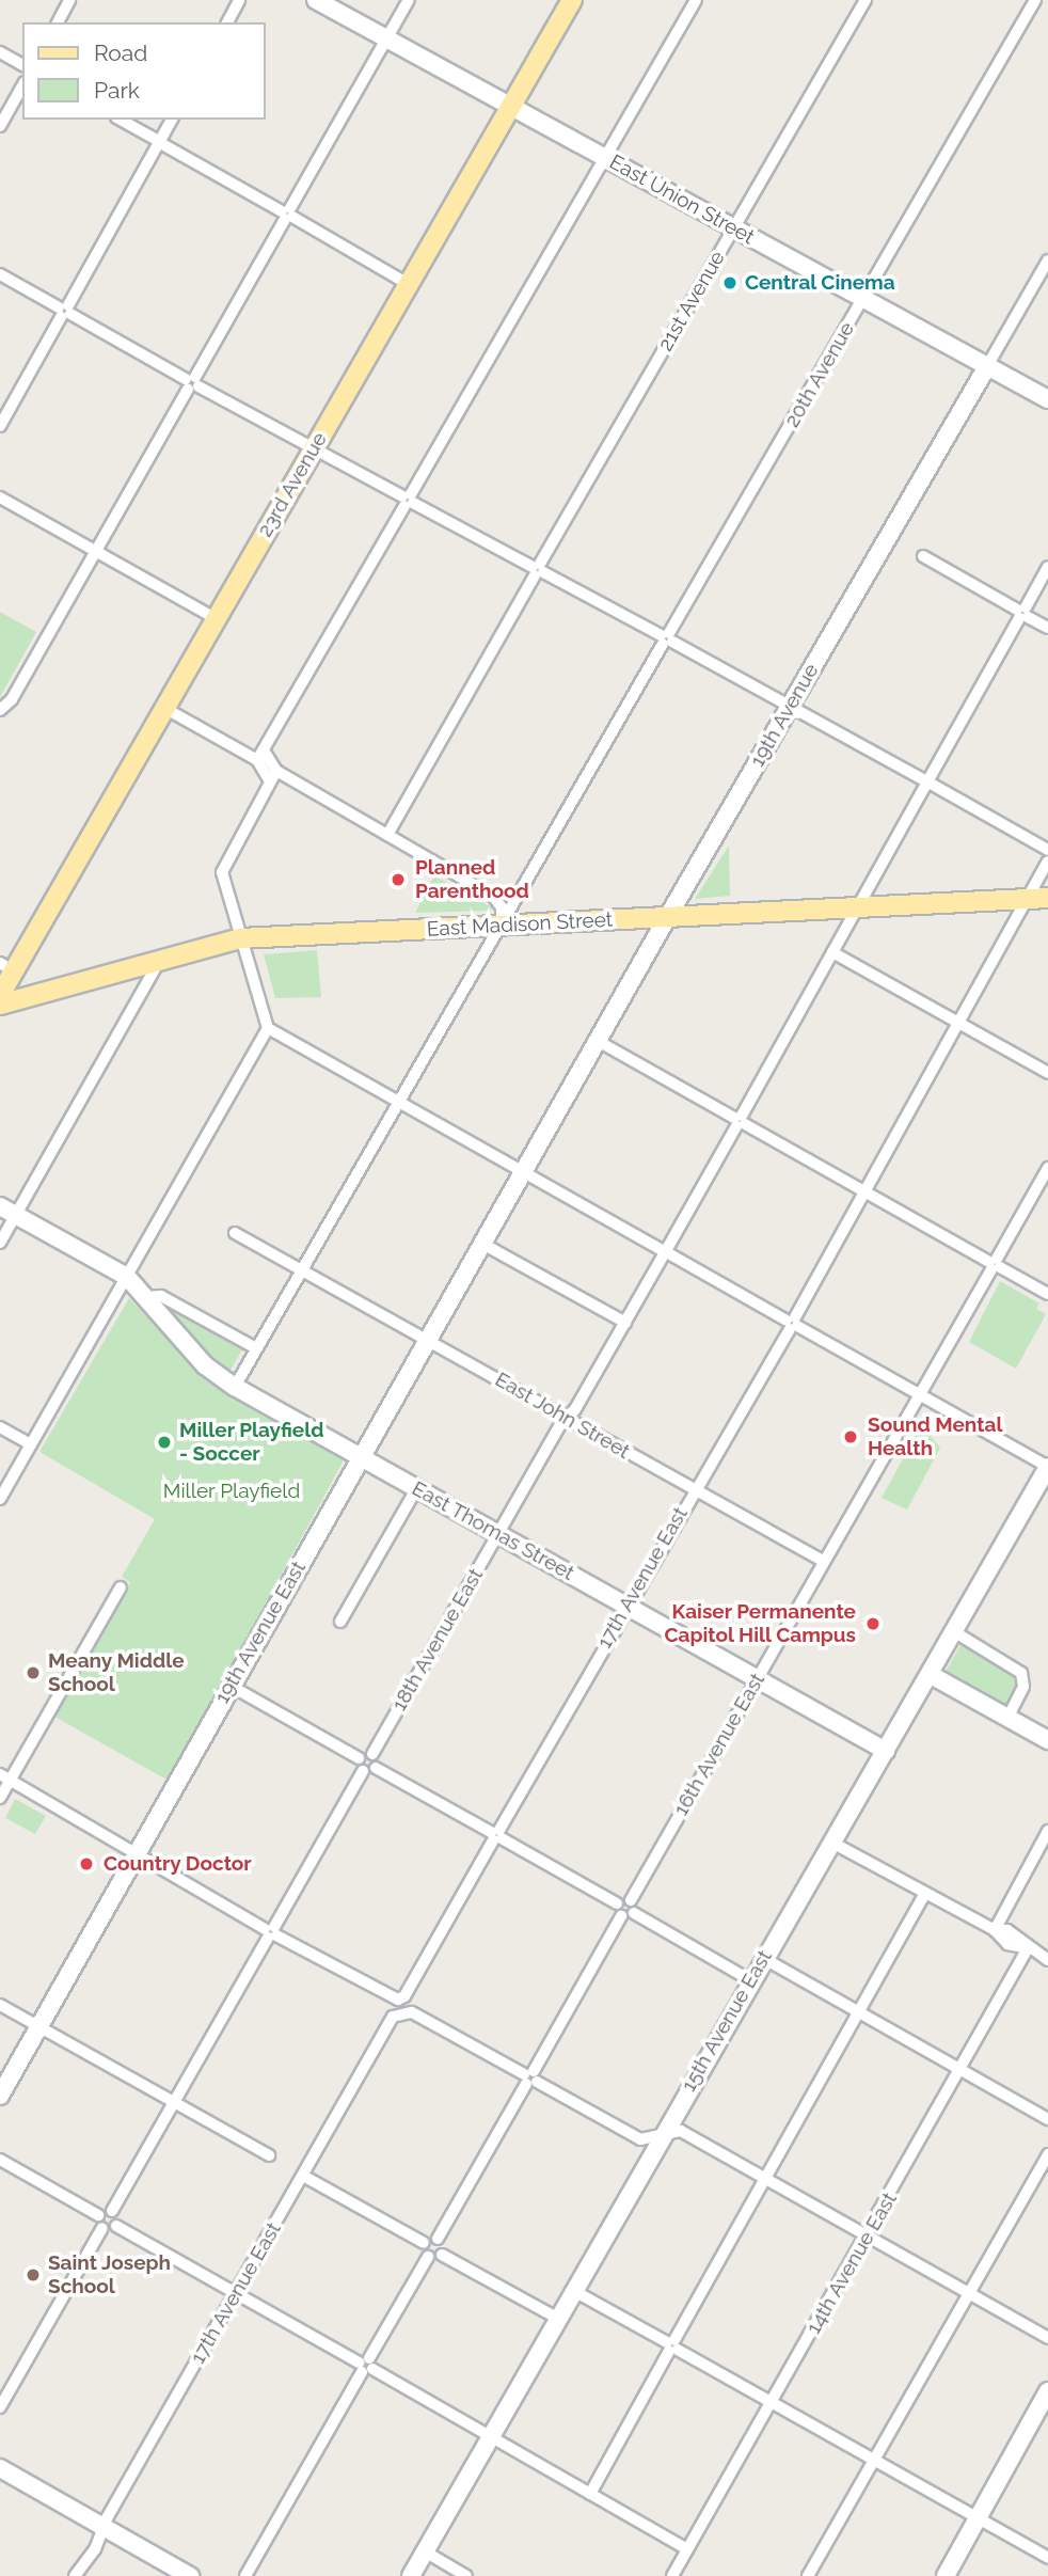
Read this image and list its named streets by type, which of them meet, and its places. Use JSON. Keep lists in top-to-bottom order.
{
  "streets": {
    "main road": ["23rd Avenue", "East Madison Street"],
    "street": [
      "East Union Street",
      "21st Avenue",
      "20th Avenue",
      "19th Avenue",
      "East John Street",
      "East Thomas Street",
      "17th Avenue East",
      "19th Avenue East",
      "18th Avenue East",
      "16th Avenue East",
      "15th Avenue East",
      "14th Avenue East"
    ]
  },
  "crossings": [
    ["East Union Street", "21st Avenue"],
    ["East Union Street", "20th Avenue"],
    ["East Union Street", "23rd Avenue"],
    ["East Union Street", "19th Avenue"],
    ["20th Avenue", "East Madison Street"],
    ["20th Avenue", "East John Street"],
    ["20th Avenue", "East Thomas Street"],
    ["19th Avenue", "East Madison Street"],
    ["19th Avenue", "19th Avenue East"],
    ["East Madison Street", "17th Avenue East"],
    ["East Madison Street", "18th Avenue East"],
    ["East John Street", "17th Avenue East"],
    ["East John Street", "19th Avenue East"],
    ["East John Street", "18th Avenue East"],
    ["East John Street", "16th Avenue East"],
    ["East Thomas Street", "17th Avenue East"],
    ["East Thomas Street", "19th Avenue East"],
    ["East Thomas Street", "18th Avenue East"],
    ["East Thomas Street", "16th Avenue East"],
    ["East Thomas Street", "15th Avenue East"]
  ],
  "parks": ["Miller Playfield"],
  "places": [
    "Central Cinema",
    "Planned Parenthood",
    "Sound Mental Health",
    "Miller Playfield - Soccer",
    "Kaiser Permanente Capitol Hill Campus",
    "Meany Middle School",
    "Country Doctor",
    "Saint Joseph School"
  ],
  "legend": ["Road", "Park"]
}
